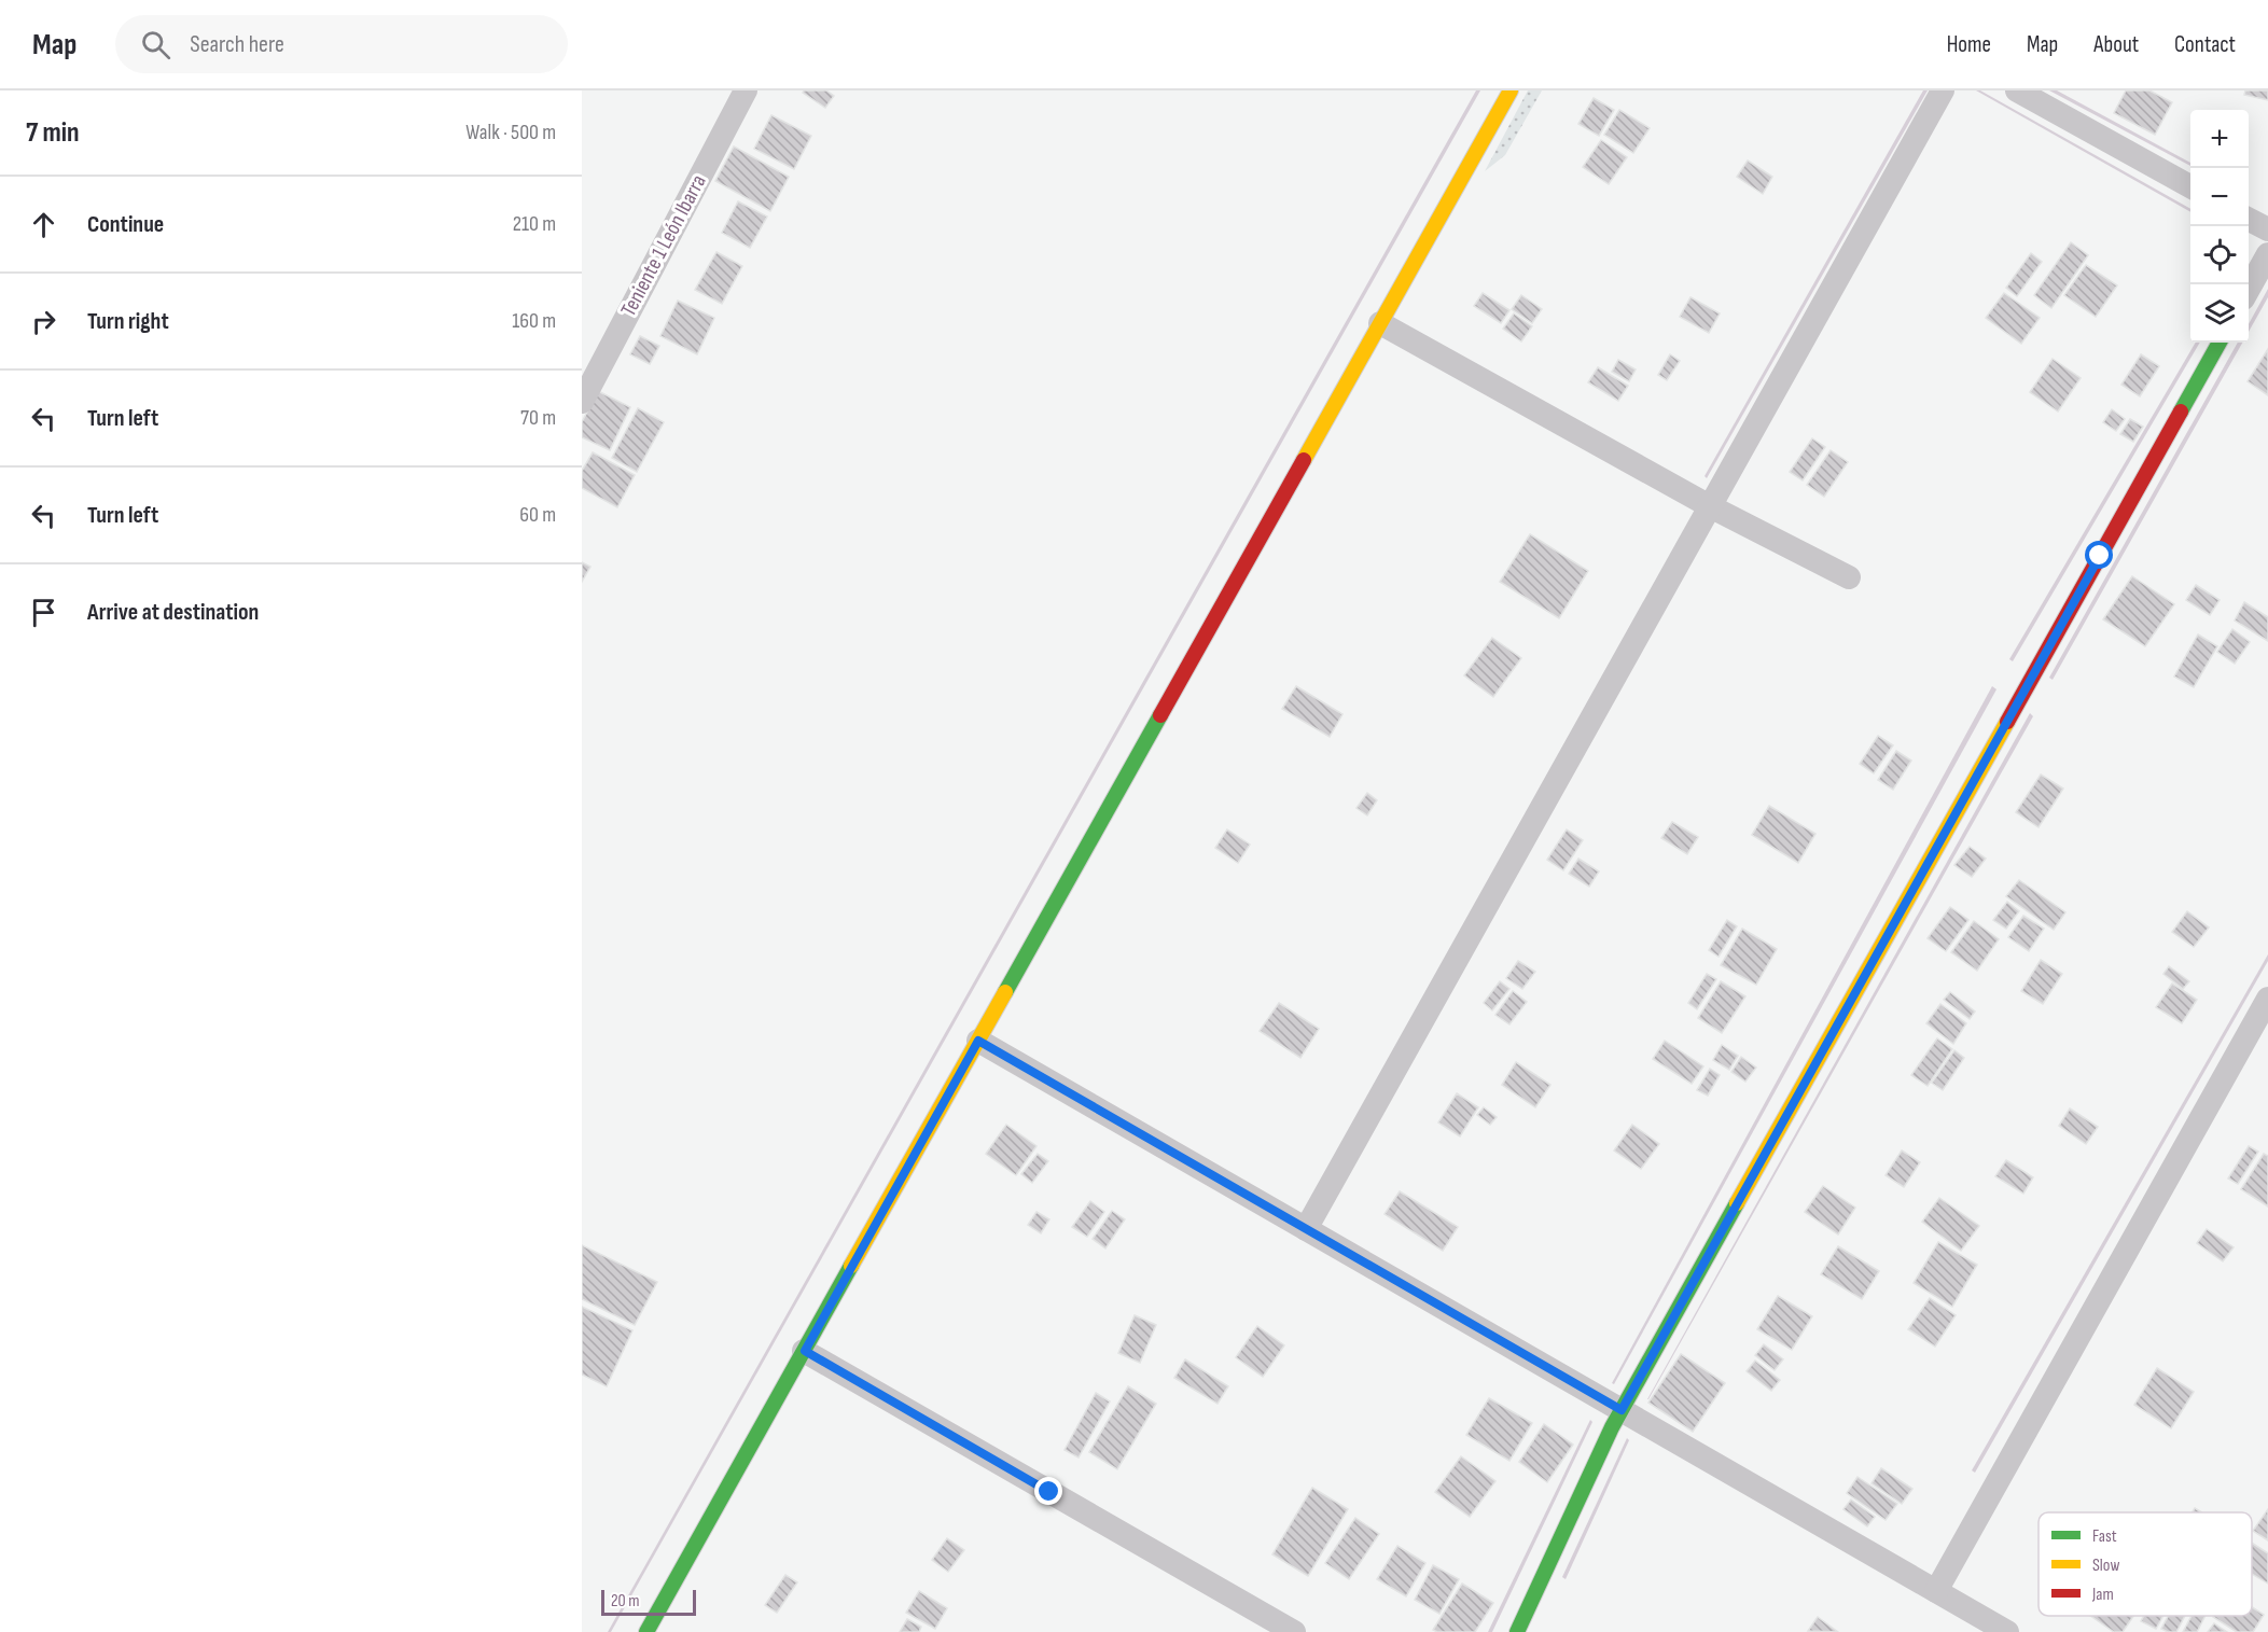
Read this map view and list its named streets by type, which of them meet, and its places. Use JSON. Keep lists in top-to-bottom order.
{
  "streets": {
    "street": ["Teniente 1 León Ibarra"]
  },
  "legend": ["Fast", "Slow", "Jam"],
  "scale_bar": "20 m",
  "page": {
    "header": "Map",
    "search": "Search here",
    "nav": [
      "Home",
      "Map",
      "About",
      "Contact"
    ],
    "heading": ["7 min", "Walk · 500 m"],
    "map_buttons": ["+", "−"],
    "list": [
      ["Continue", "210 m"],
      ["Turn right", "160 m"],
      ["Turn left", "70 m"],
      ["Turn left", "60 m"],
      "Arrive at destination"
    ],
    "scale": "20 m"
  }
}
